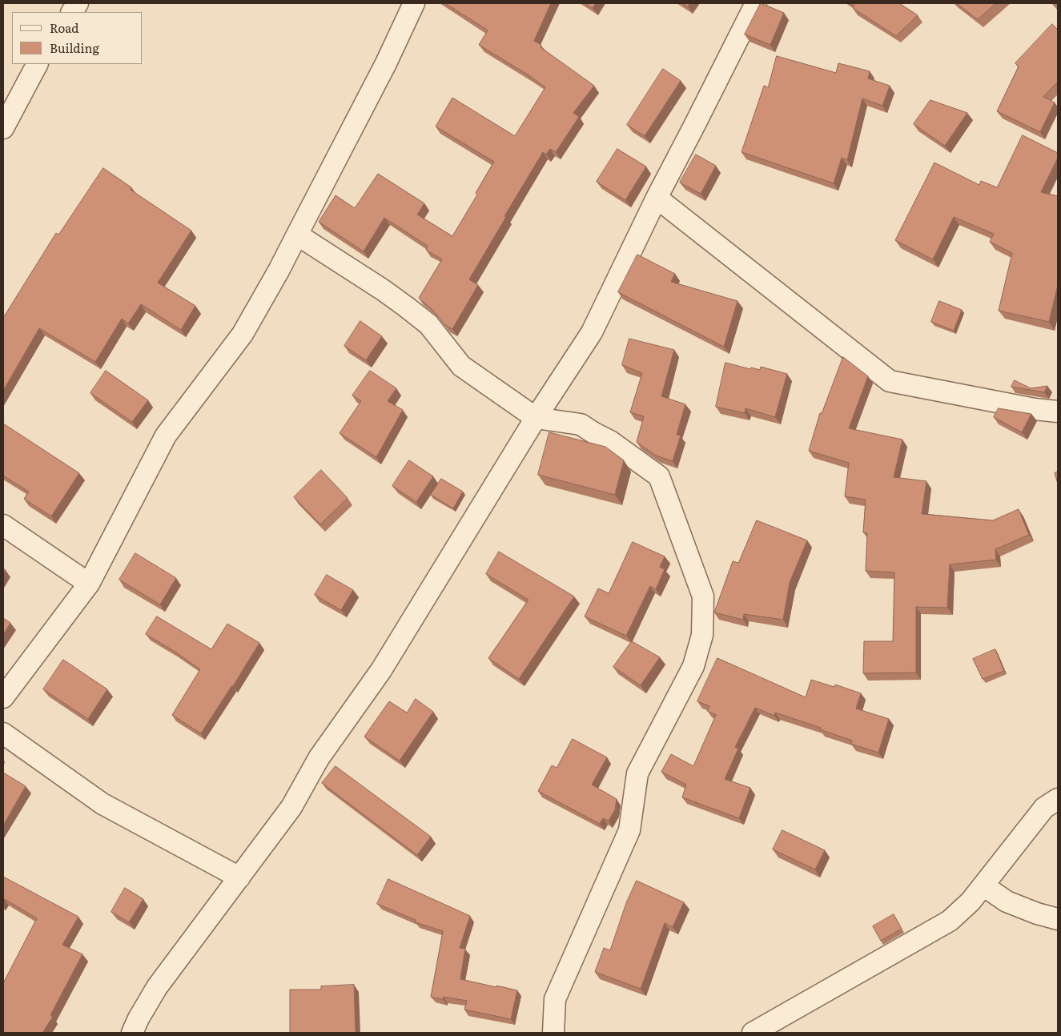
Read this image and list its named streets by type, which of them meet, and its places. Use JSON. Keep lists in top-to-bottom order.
{
  "legend": ["Road", "Building"]
}
